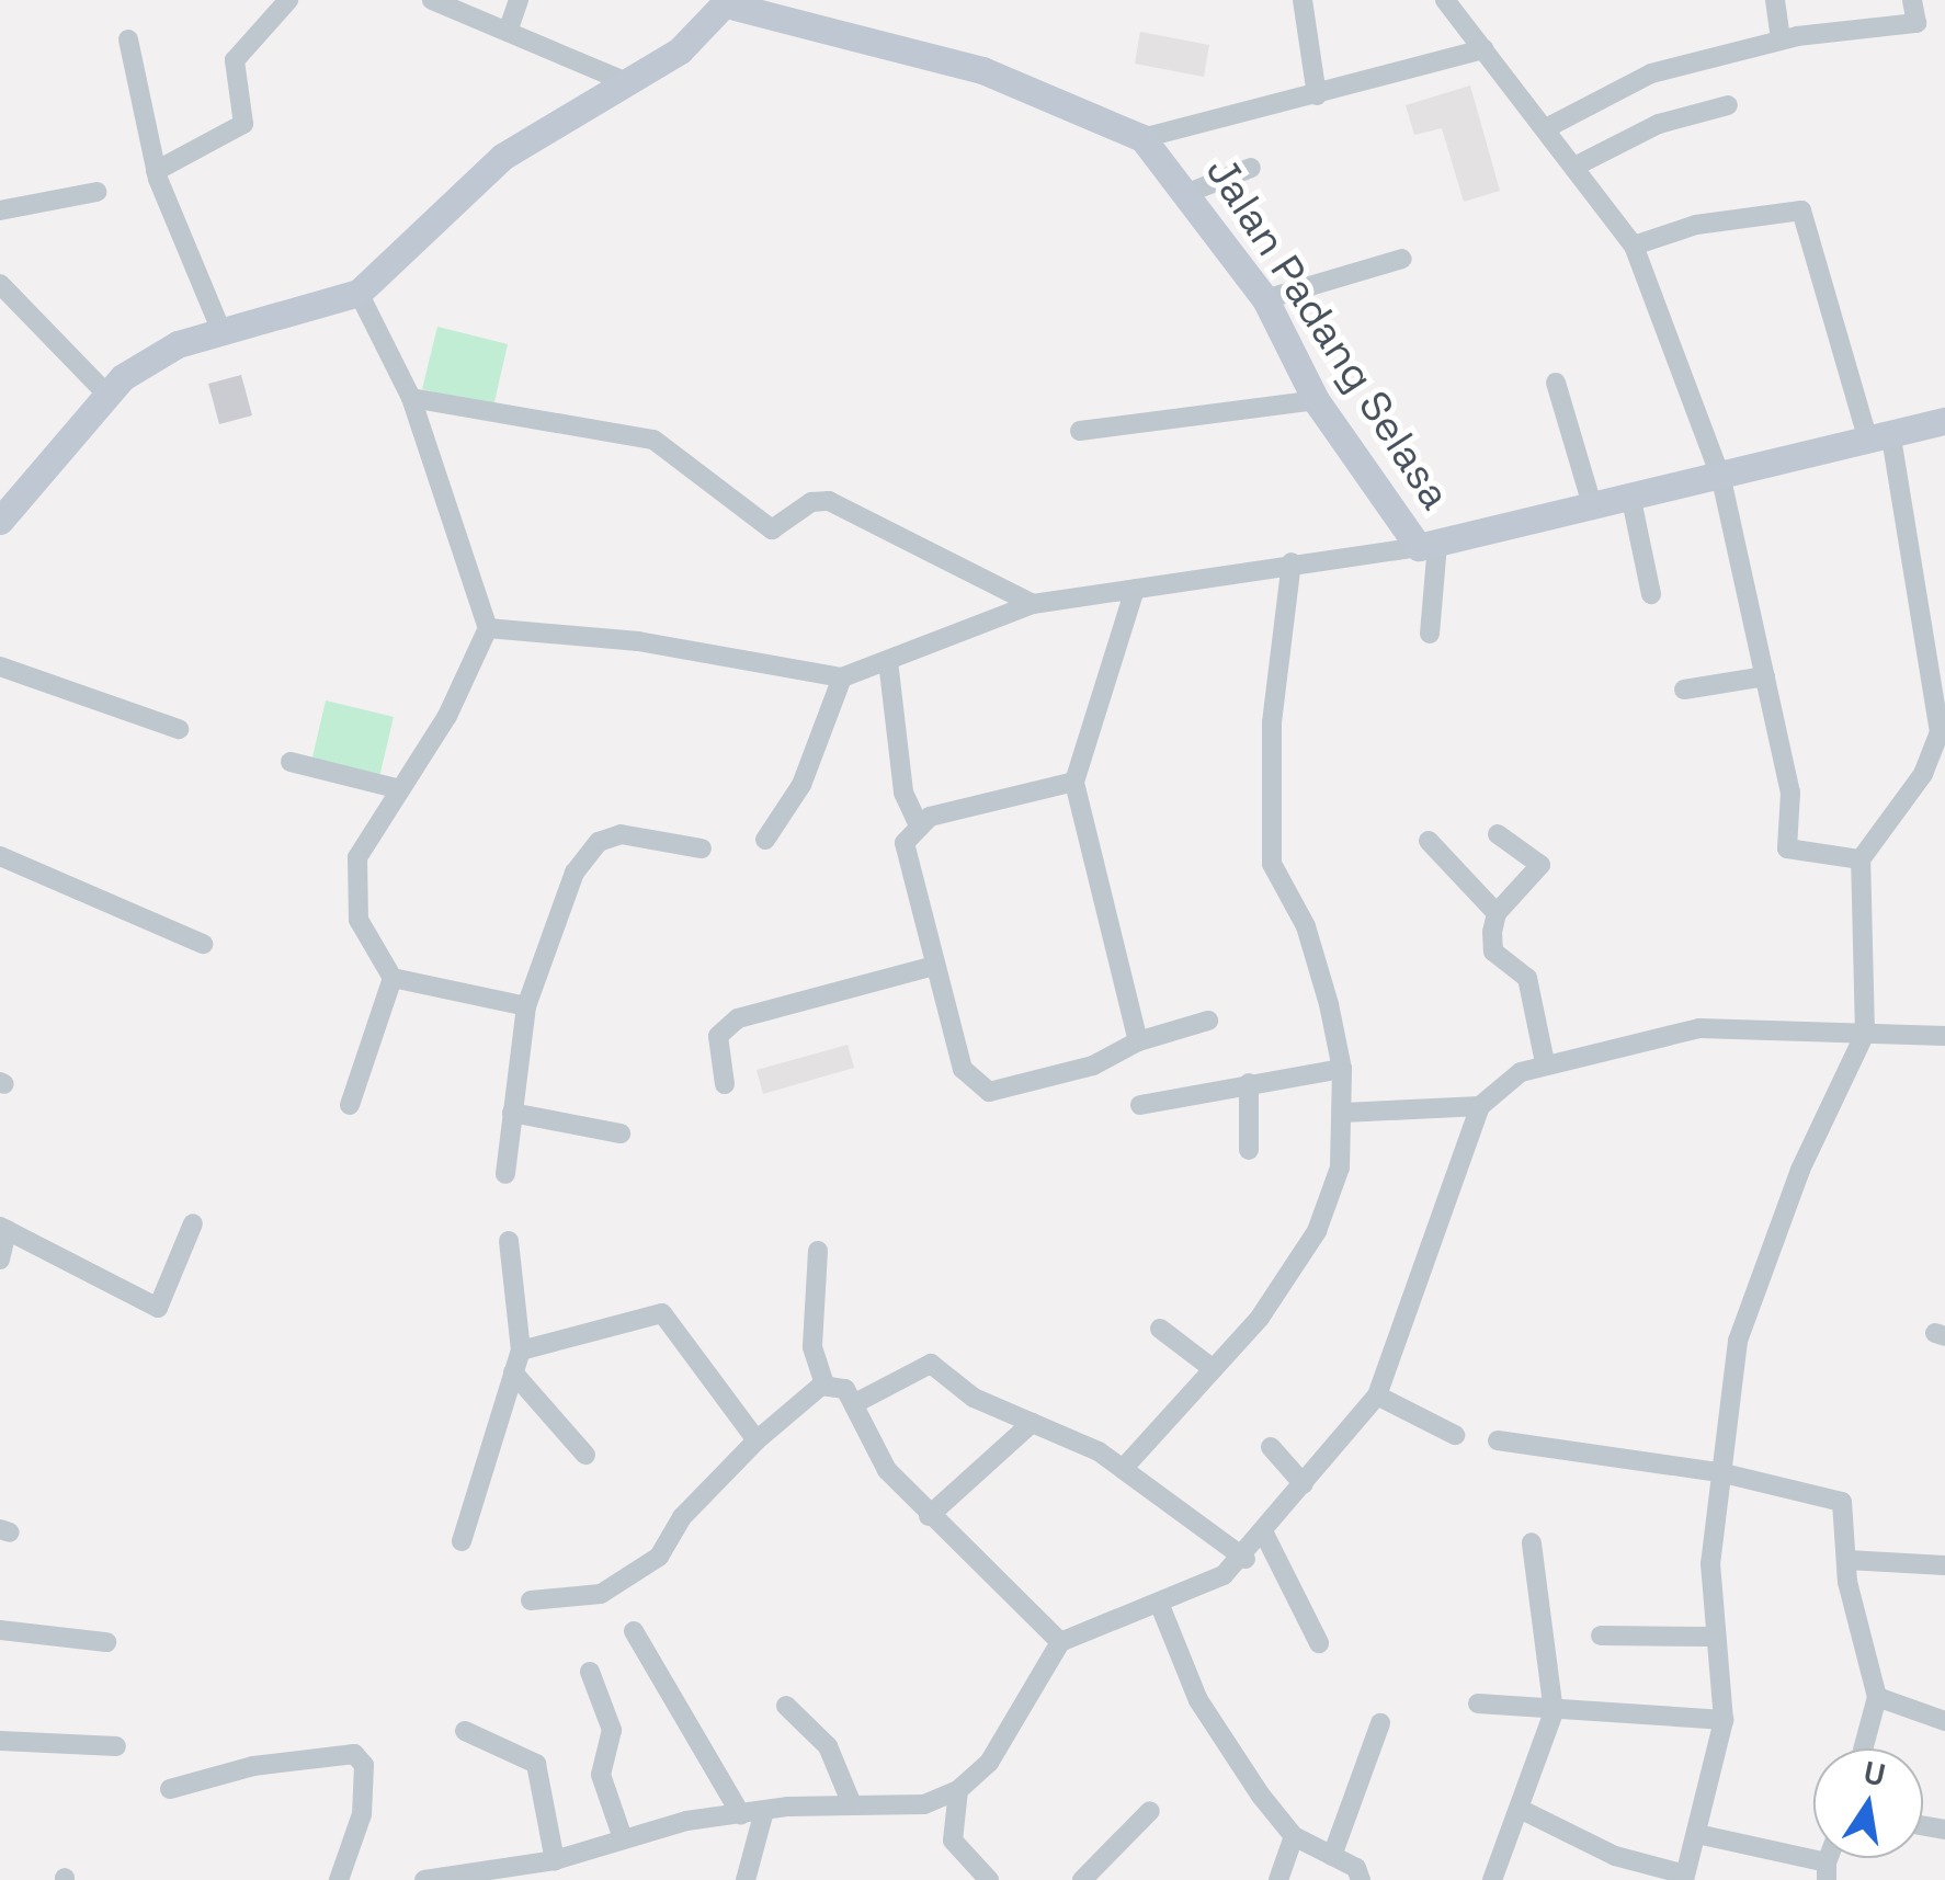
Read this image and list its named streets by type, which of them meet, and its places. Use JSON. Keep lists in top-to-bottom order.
{
  "streets": {
    "street": ["Jalan Padang Selasa"]
  },
  "north": "top"
}
